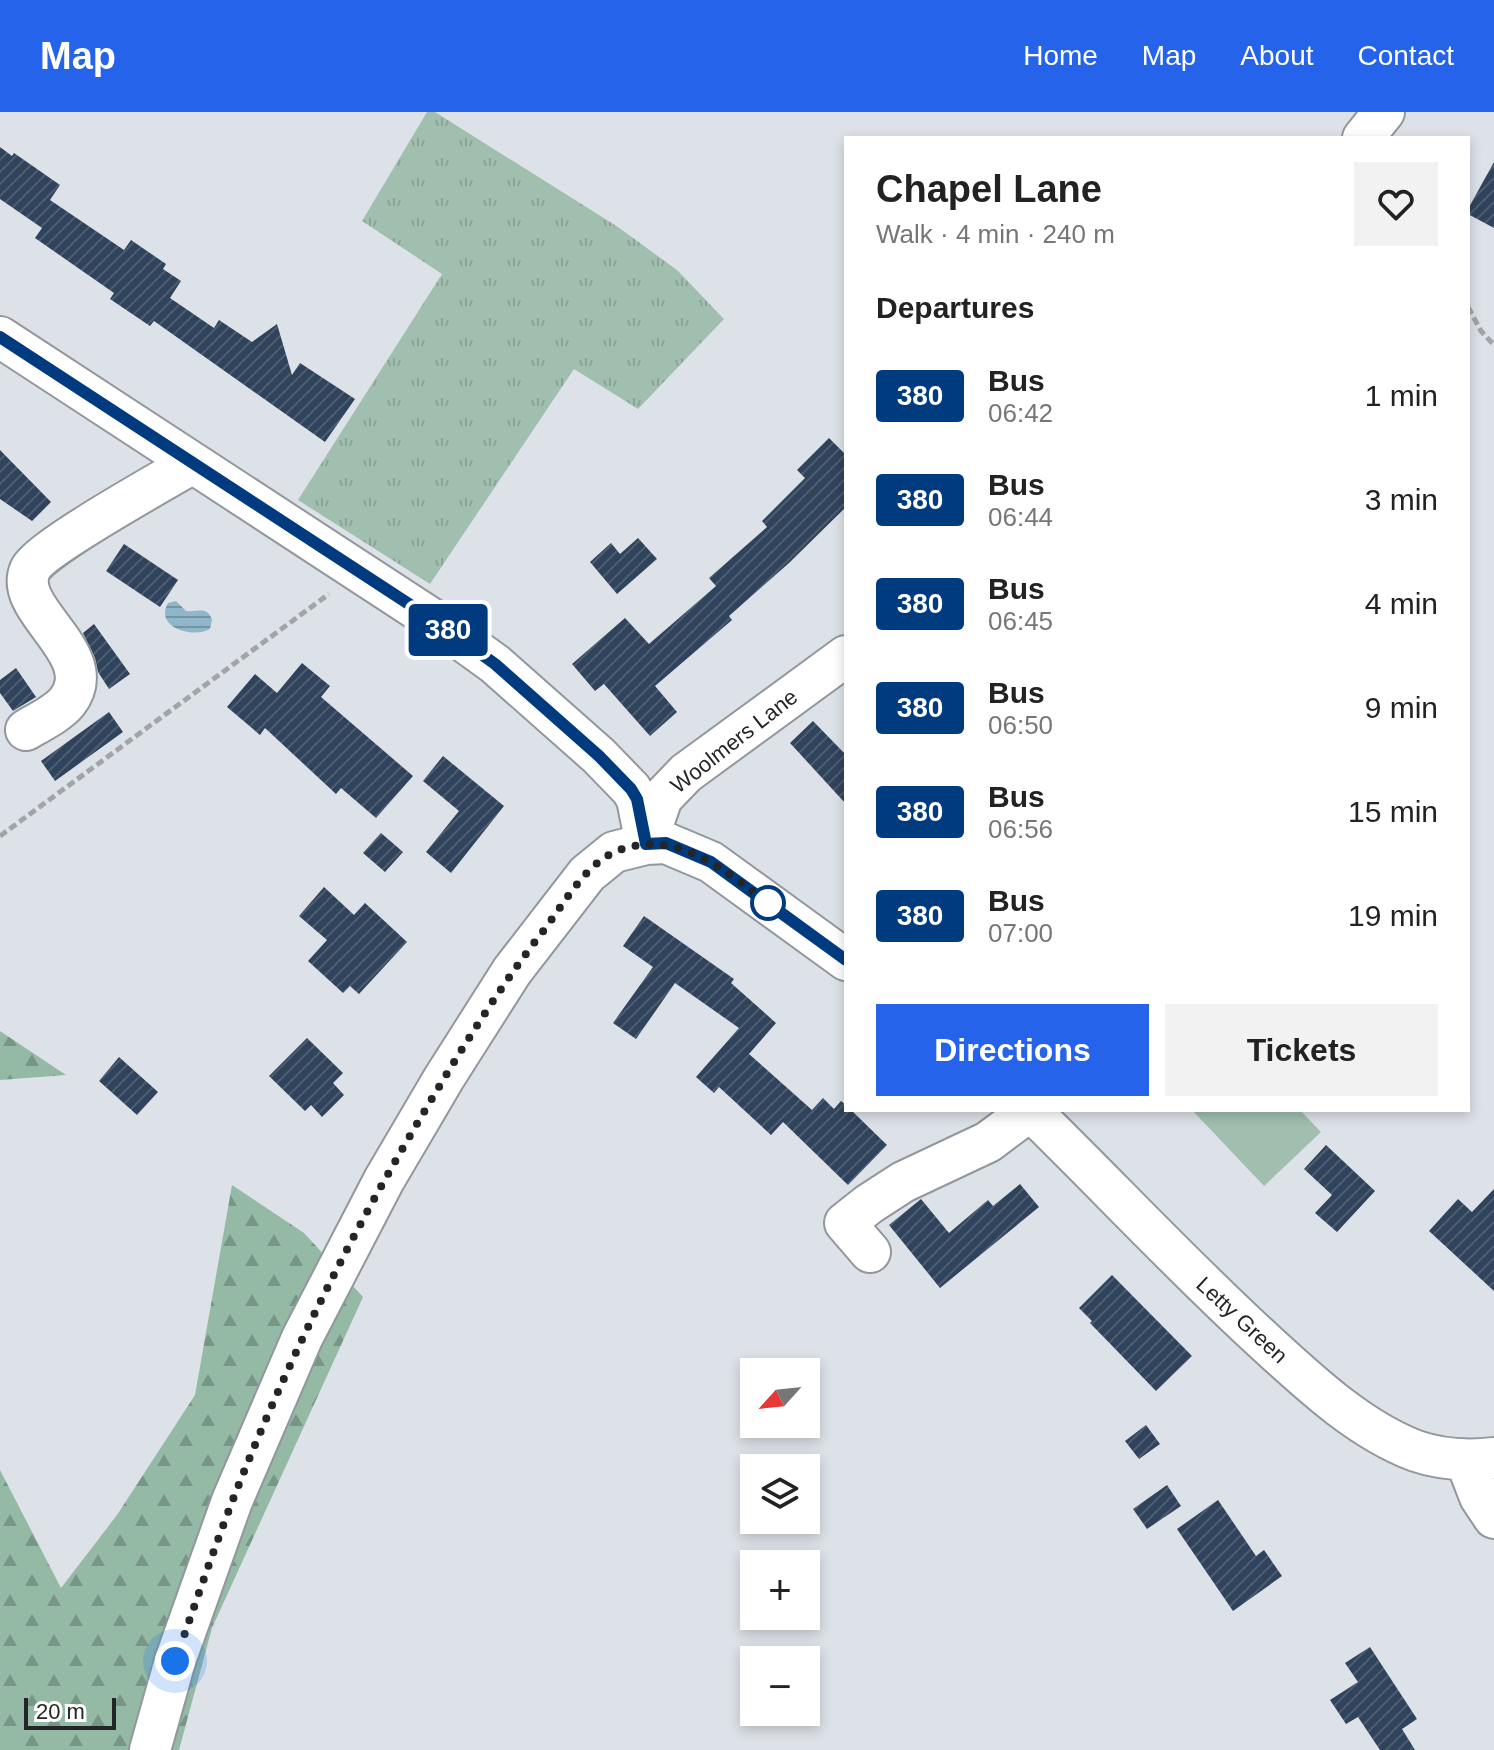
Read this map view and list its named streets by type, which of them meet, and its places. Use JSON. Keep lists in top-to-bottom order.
{
  "streets": {
    "street": ["Woolmers Lane", "Letty Green"]
  },
  "lines": ["bus line 380"],
  "scale_bar": "20 m",
  "north": "bottom left",
  "page": {
    "header": "Map",
    "nav": [
      "Home",
      "Map",
      "About",
      "Contact"
    ],
    "on_map": "380",
    "heading": [
      ["Chapel Lane", "Walk · 4 min · 240 m"],
      "Departures"
    ],
    "list": [
      {
        "mark": "380",
        "name": "Bus",
        "note": "06:42",
        "value": "1 min"
      },
      {
        "mark": "380",
        "name": "Bus",
        "note": "06:44",
        "value": "3 min"
      },
      {
        "mark": "380",
        "name": "Bus",
        "note": "06:45",
        "value": "4 min"
      },
      {
        "mark": "380",
        "name": "Bus",
        "note": "06:50",
        "value": "9 min"
      },
      {
        "mark": "380",
        "name": "Bus",
        "note": "06:56",
        "value": "15 min"
      },
      {
        "mark": "380",
        "name": "Bus",
        "note": "07:00",
        "value": "19 min"
      }
    ],
    "buttons": ["Directions", "Tickets"],
    "map_buttons": ["+", "−"],
    "scale": "20 m"
  }
}
